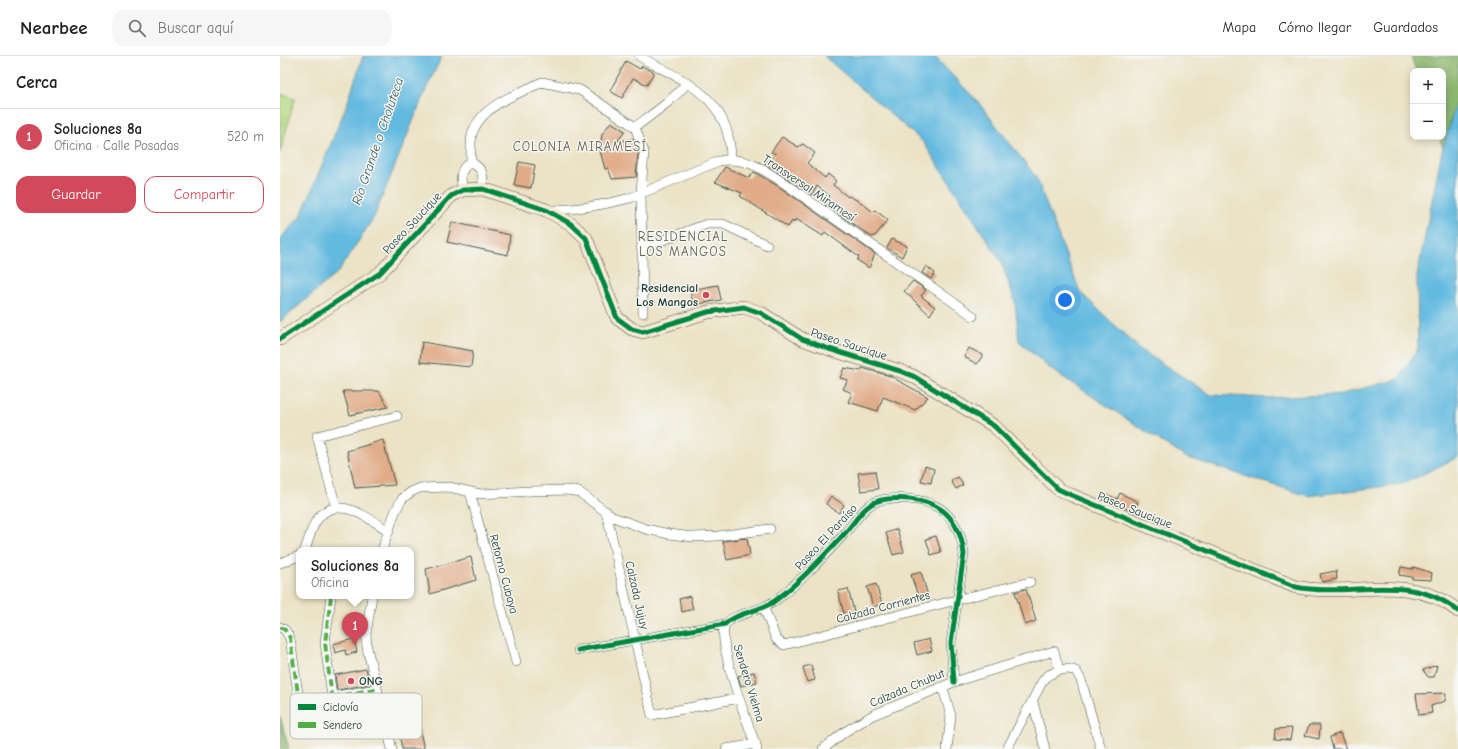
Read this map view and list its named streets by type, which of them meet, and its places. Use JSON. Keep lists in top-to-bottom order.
{
  "streets": {
    "street": [
      "Transversal Miramesí",
      "Paseo Saucique",
      "Paseo El Paraíso",
      "Retorno Cubaya",
      "Calzada Jujuy",
      "Calzada Corrientes",
      "Sendero Vielma",
      "Calzada Chubut"
    ]
  },
  "crossings": [
    ["Paseo El Paraíso", "Calzada Jujuy"],
    ["Paseo El Paraíso", "Calzada Corrientes"],
    ["Paseo El Paraíso", "Sendero Vielma"],
    ["Paseo El Paraíso", "Calzada Chubut"],
    ["Calzada Jujuy", "Sendero Vielma"]
  ],
  "districts": ["COLONIA MIRAMESÍ", "RESIDENCIAL LOS MANGOS"],
  "water": ["Río Grande o Choluteca"],
  "places": ["Residencial Los Mangos", "ONG"],
  "legend": ["Ciclovía", "Sendero"],
  "page": {
    "header": "Nearbee",
    "search": "Buscar aquí",
    "nav": ["Mapa", "Cómo llegar", "Guardados"],
    "heading": "Cerca",
    "map_buttons": ["+", "−"],
    "list": [
      {
        "mark": "1",
        "name": "Soluciones 8a",
        "note": "Oficina · Calle Posadas",
        "value": "520 m"
      }
    ],
    "buttons": ["Guardar", "Compartir"],
    "popup": ["Soluciones 8a", "Oficina"],
    "pins": "1"
  }
}
